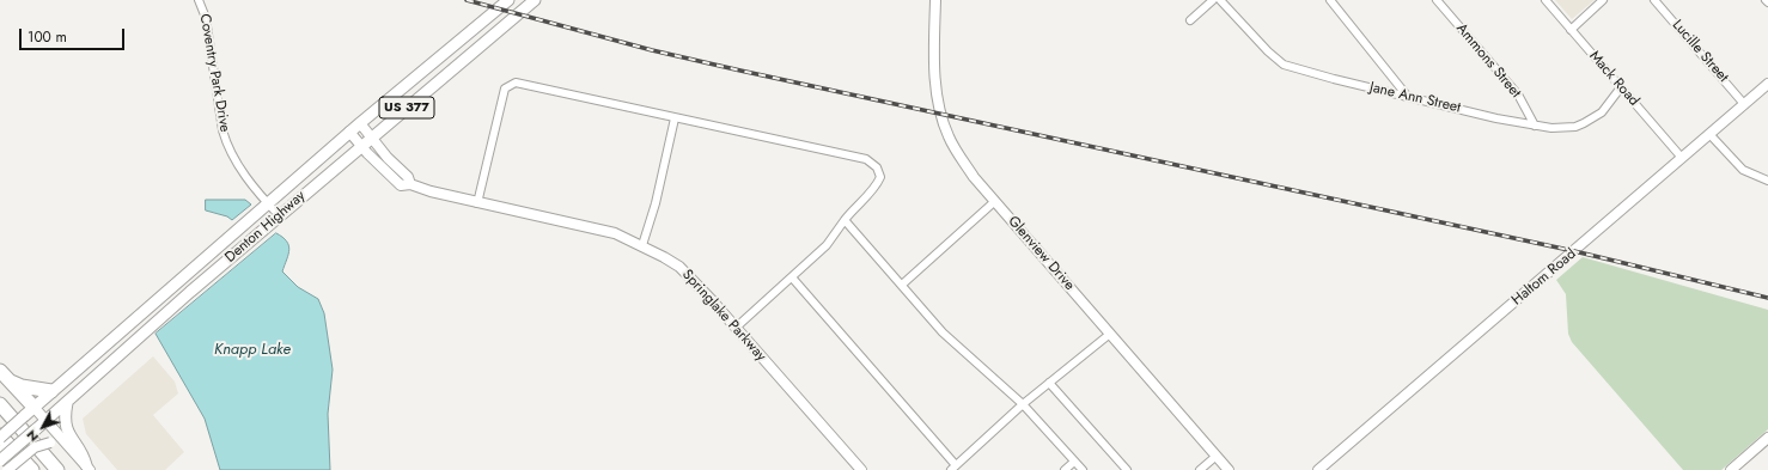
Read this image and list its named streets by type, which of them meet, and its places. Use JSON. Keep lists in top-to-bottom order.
{
  "streets": {
    "main road": [
      "US 377",
      "Denton Highway",
      "Glenview Drive",
      "Haltom Road",
      "Springlake Parkway"
    ],
    "street": [
      "Lucille Street",
      "Ammons Street",
      "Coventry Park Drive",
      "Mack Road",
      "Jane Ann Street"
    ]
  },
  "crossings": [
    ["Lucille Street", "Haltom Road"],
    ["Ammons Street", "Jane Ann Street"],
    ["Coventry Park Drive", "Denton Highway"],
    ["Mack Road", "Jane Ann Street"],
    ["Mack Road", "Haltom Road"],
    ["Denton Highway", "Springlake Parkway"]
  ],
  "water": ["Knapp Lake"],
  "scale_bar": "100 m",
  "north": "bottom left"
}
